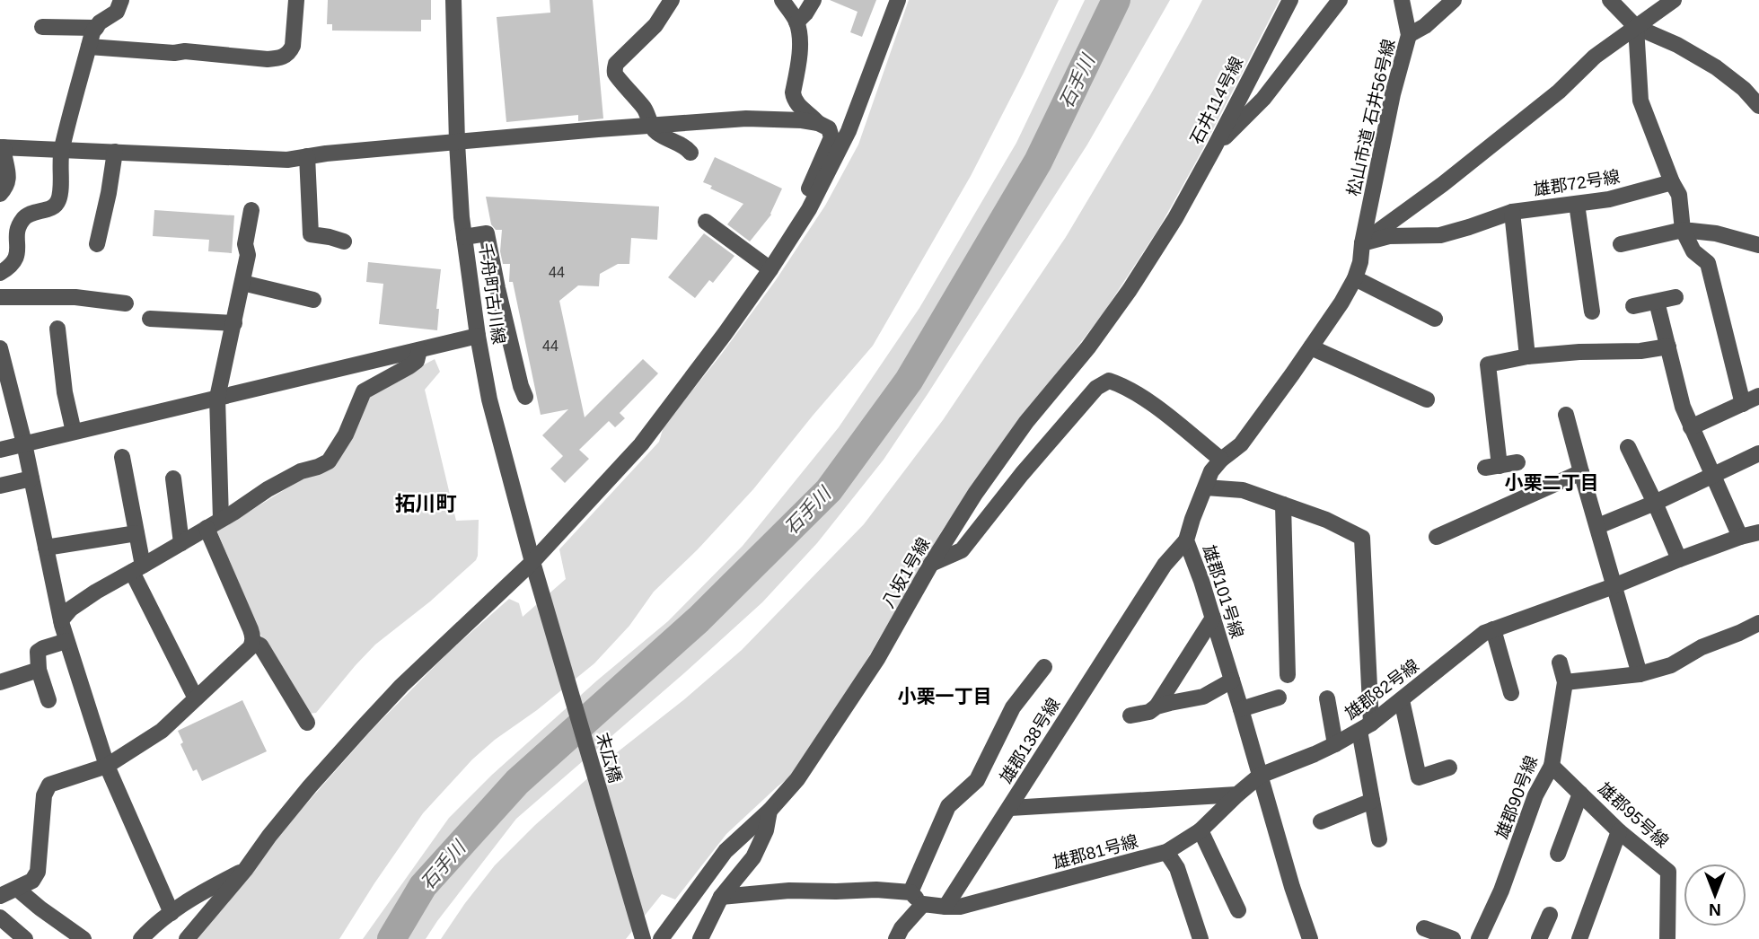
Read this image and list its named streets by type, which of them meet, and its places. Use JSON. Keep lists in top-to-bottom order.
{
  "streets": {
    "street": [
      "石井114号線",
      "松山市道 石井56号線",
      "雄郡72号線",
      "千舟町古川線",
      "八坂1号線",
      "雄郡101号線",
      "雄郡82号線",
      "雄郡138号線",
      "末広橋",
      "雄郡90号線",
      "雄郡95号線",
      "雄郡81号線"
    ]
  },
  "crossings": [
    ["石井114号線", "八坂1号線"],
    ["松山市道 石井56号線", "雄郡72号線"],
    ["松山市道 石井56号線", "雄郡101号線"],
    ["千舟町古川線", "末広橋"],
    ["雄郡101号線", "雄郡82号線"],
    ["雄郡101号線", "雄郡138号線"],
    ["雄郡82号線", "雄郡81号線"],
    ["雄郡138号線", "雄郡81号線"],
    ["雄郡90号線", "雄郡95号線"]
  ],
  "districts": ["小栗二丁目", "拓川町", "小栗一丁目"],
  "water": ["石手川"],
  "house_numbers": ["44", "44"],
  "north": "bottom"
}
